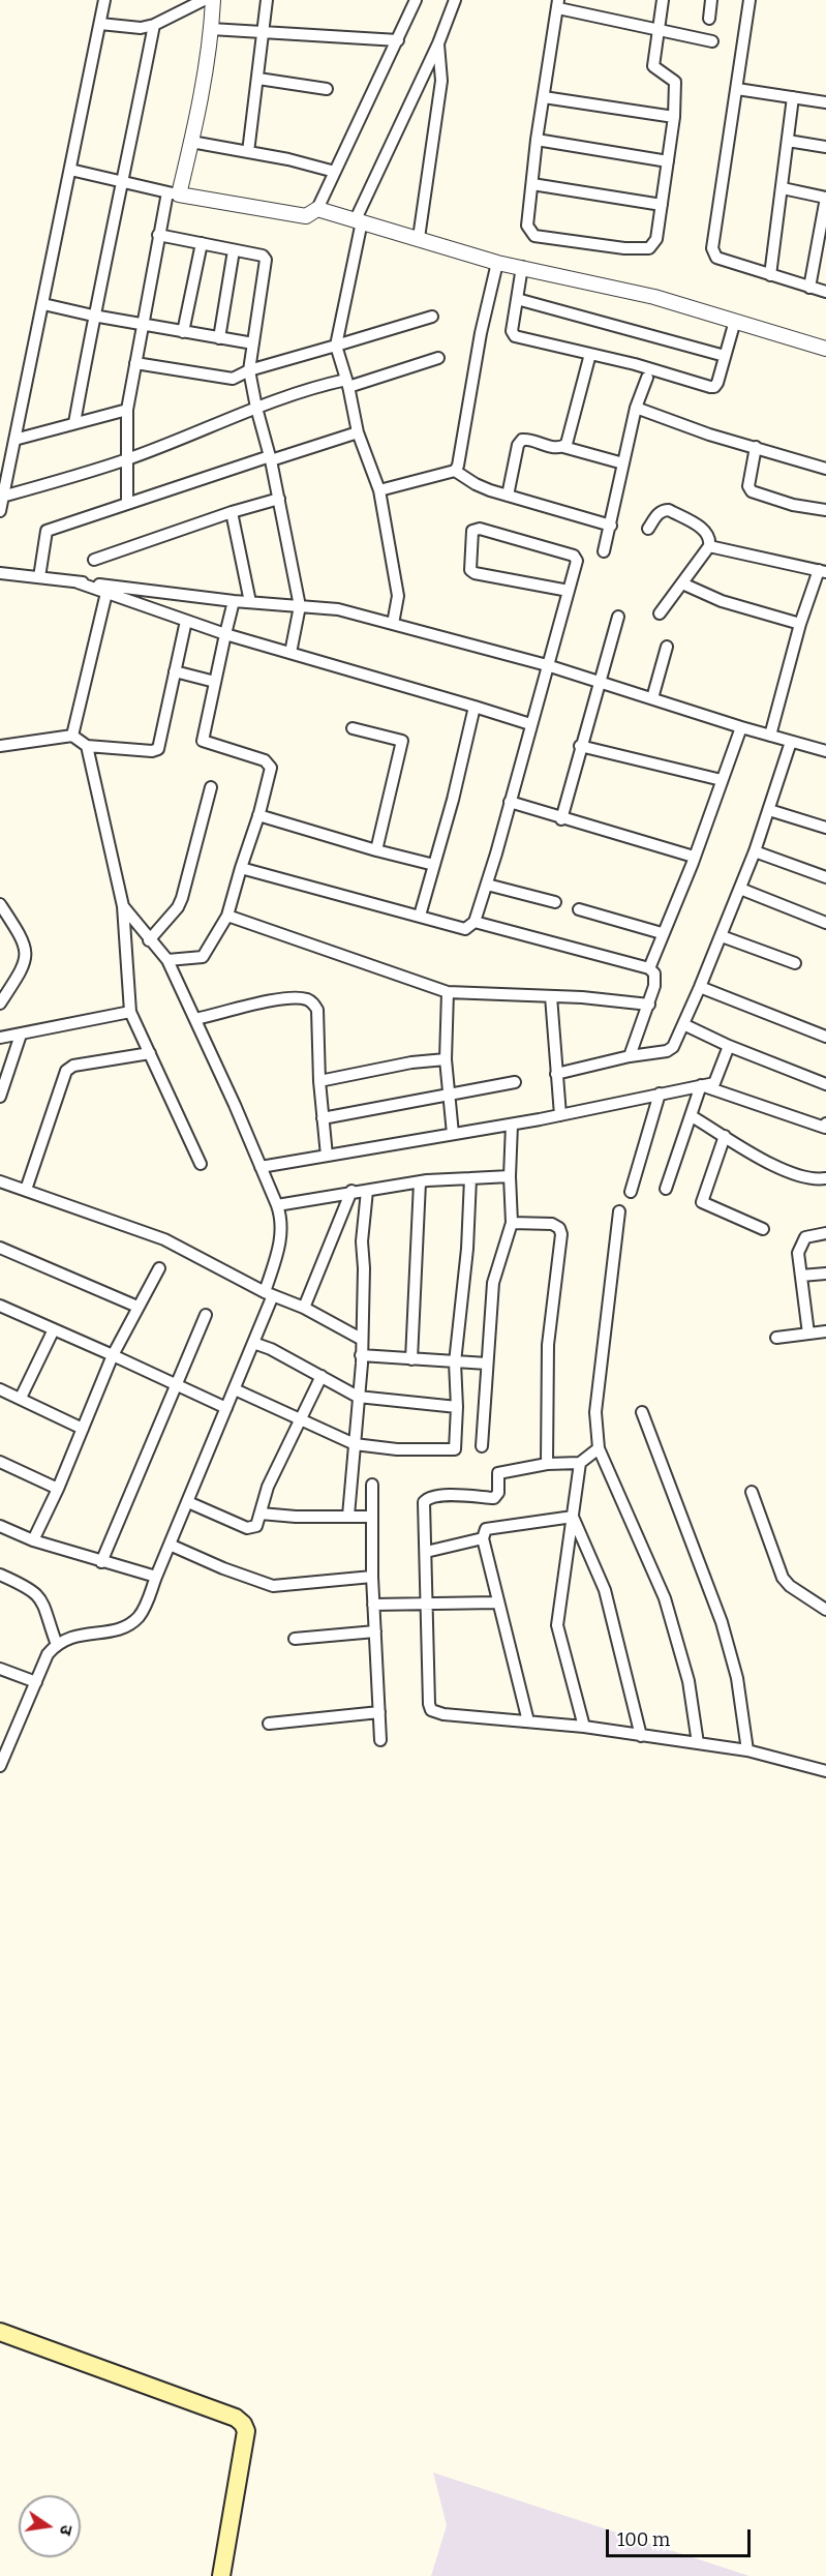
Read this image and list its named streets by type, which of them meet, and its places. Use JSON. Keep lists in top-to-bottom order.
{
  "scale_bar": "100 m",
  "north": "right"
}
